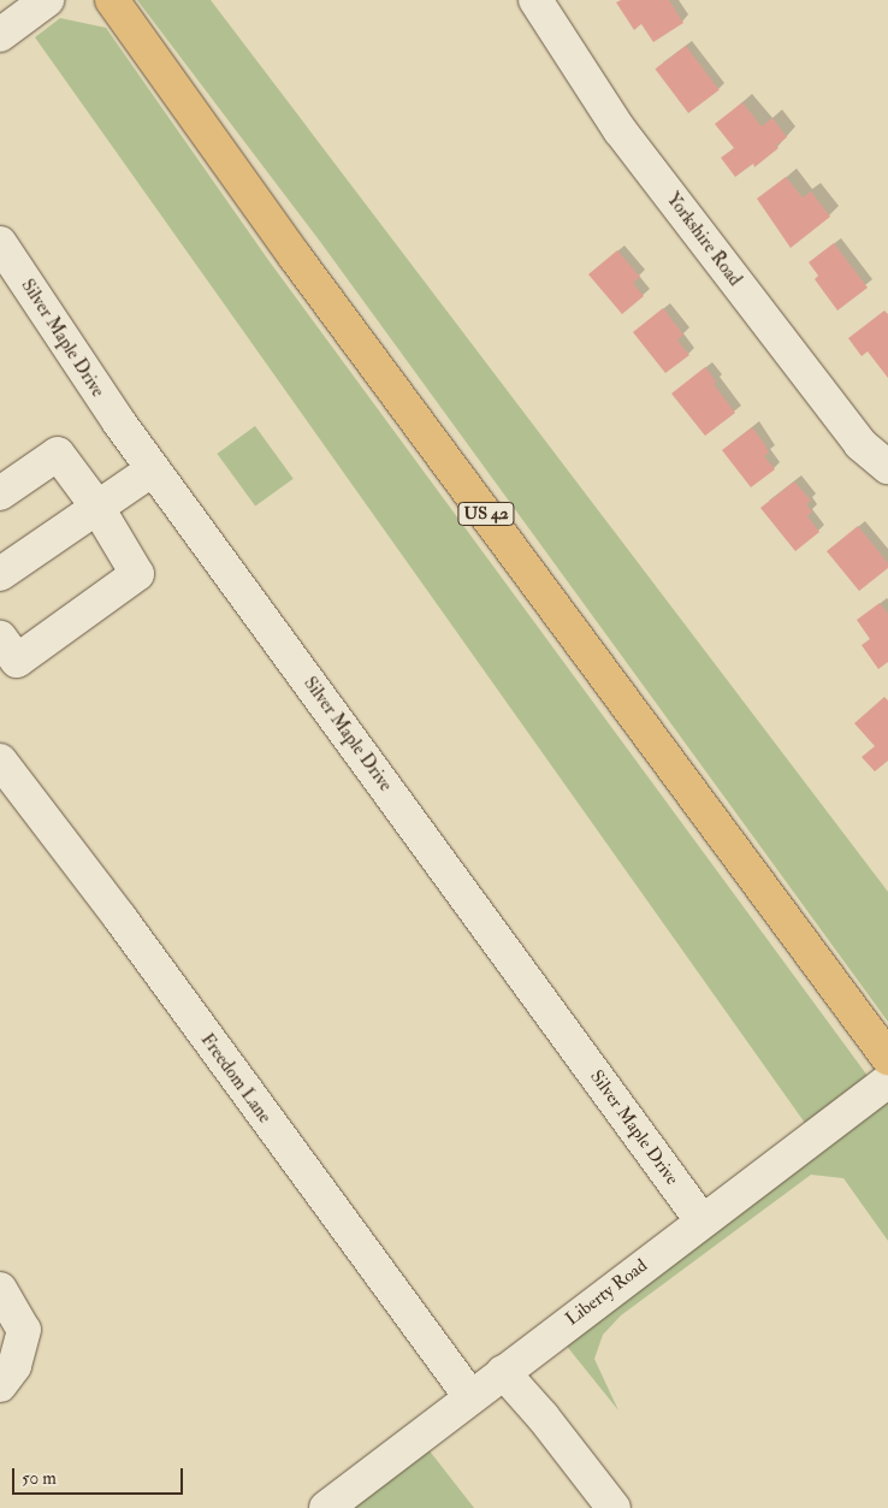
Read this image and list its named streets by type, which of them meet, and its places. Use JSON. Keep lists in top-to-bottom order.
{
  "streets": {
    "highway": ["US 42"],
    "street": [
      "Yorkshire Road",
      "Silver Maple Drive",
      "Freedom Lane",
      "Liberty Road"
    ]
  },
  "crossings": [
    ["Silver Maple Drive", "Liberty Road"],
    ["Freedom Lane", "Liberty Road"]
  ],
  "scale_bar": "50 m"
}
